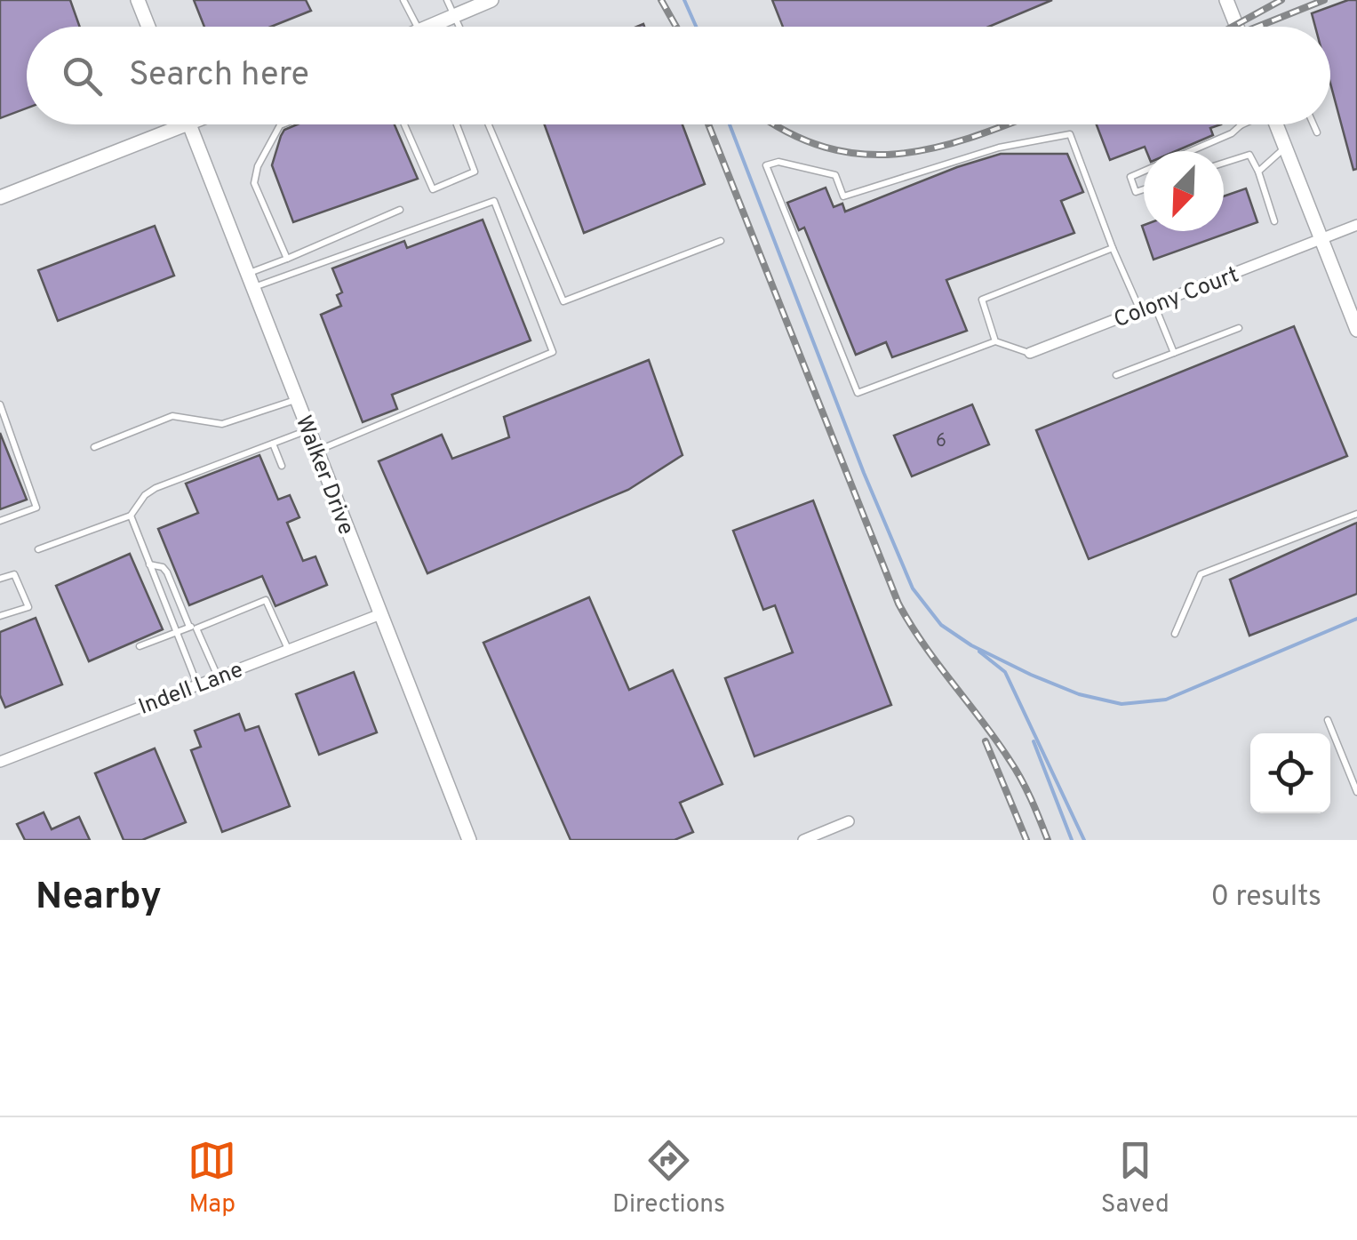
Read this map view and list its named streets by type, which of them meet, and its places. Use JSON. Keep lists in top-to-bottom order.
{
  "streets": {
    "street": ["Colony Court", "Walker Drive", "Indell Lane"]
  },
  "crossings": [
    ["Walker Drive", "Indell Lane"]
  ],
  "house_numbers": ["6"],
  "north": "bottom left",
  "page": {
    "search": "Search here",
    "heading": ["Nearby", "0 results"],
    "nav": ["Map", "Directions", "Saved"]
  }
}
